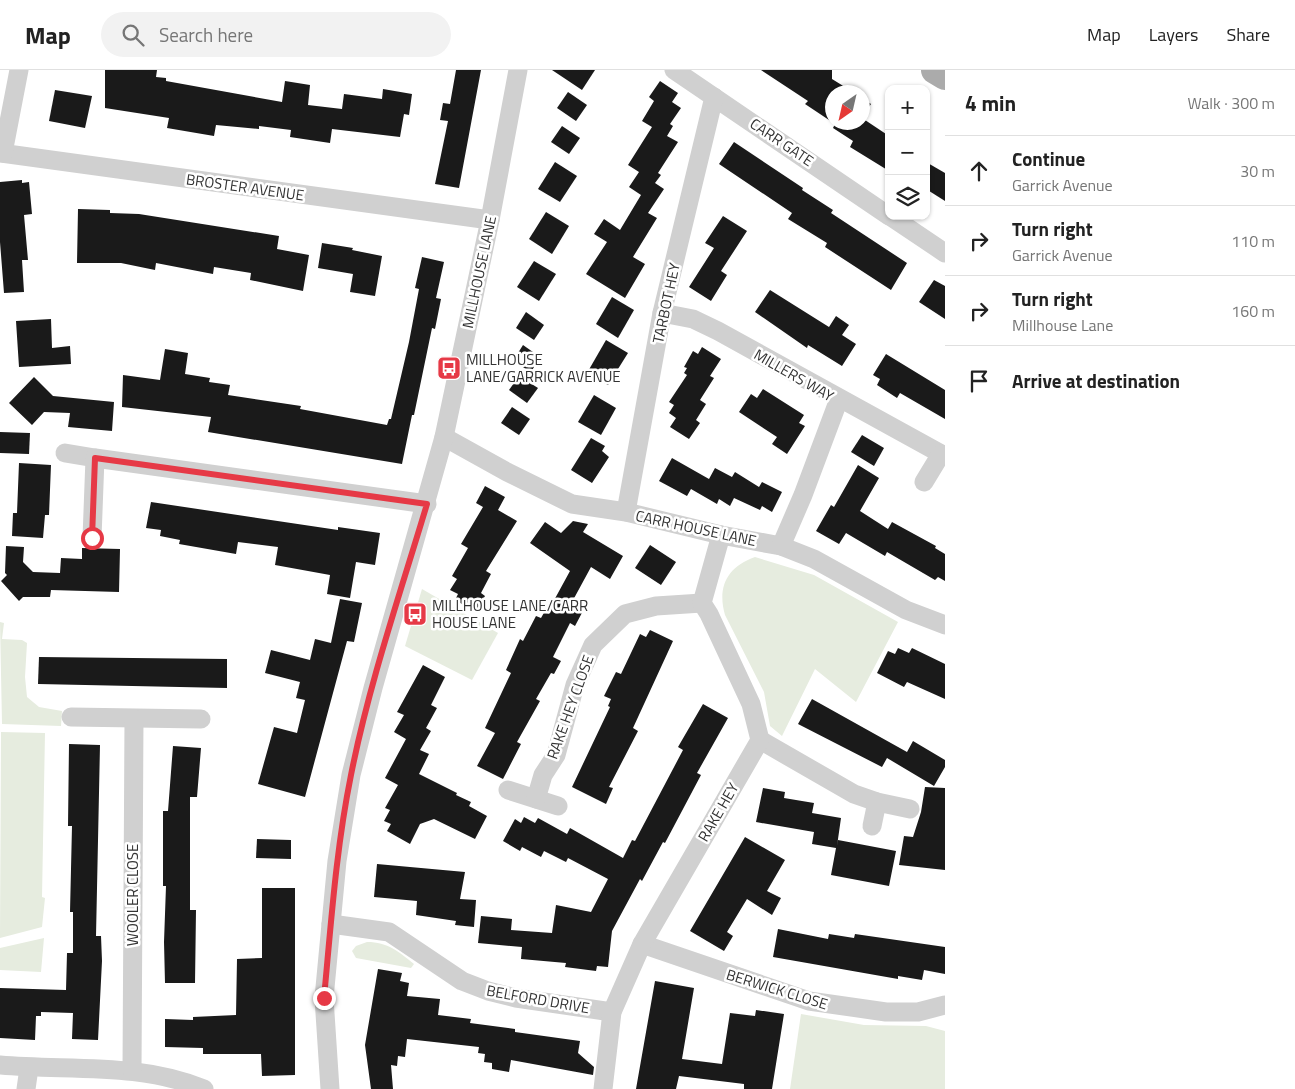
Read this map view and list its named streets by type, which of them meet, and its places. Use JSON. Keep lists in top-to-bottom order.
{
  "streets": {
    "street": [
      "CARR GATE",
      "BROSTER AVENUE",
      "MILLHOUSE LANE",
      "TARBOT HEY",
      "MILLERS WAY",
      "CARR HOUSE LANE",
      "RAKE HEY CLOSE",
      "RAKE HEY",
      "WOOLER CLOSE",
      "BERWICK CLOSE",
      "BELFORD DRIVE"
    ]
  },
  "crossings": [
    ["CARR GATE", "TARBOT HEY"],
    ["BROSTER AVENUE", "MILLHOUSE LANE"],
    ["MILLHOUSE LANE", "CARR HOUSE LANE"],
    ["MILLHOUSE LANE", "BELFORD DRIVE"],
    ["TARBOT HEY", "MILLERS WAY"],
    ["TARBOT HEY", "CARR HOUSE LANE"],
    ["MILLERS WAY", "CARR HOUSE LANE"],
    ["RAKE HEY", "BERWICK CLOSE"],
    ["RAKE HEY", "BELFORD DRIVE"]
  ],
  "places": {
    "bus stop": ["MILLHOUSE LANE/GARRICK AVENUE", "MILLHOUSE LANE/CARR HOUSE LANE"]
  },
  "north": "bottom left",
  "page": {
    "header": "Map",
    "search": "Search here",
    "nav": ["Map", "Layers", "Share"],
    "heading": ["4 min", "Walk · 300 m"],
    "map_buttons": ["+", "−"],
    "list": [
      ["Continue", "Garrick Avenue", "30 m"],
      ["Turn right", "Garrick Avenue", "110 m"],
      ["Turn right", "Millhouse Lane", "160 m"],
      "Arrive at destination"
    ]
  }
}
